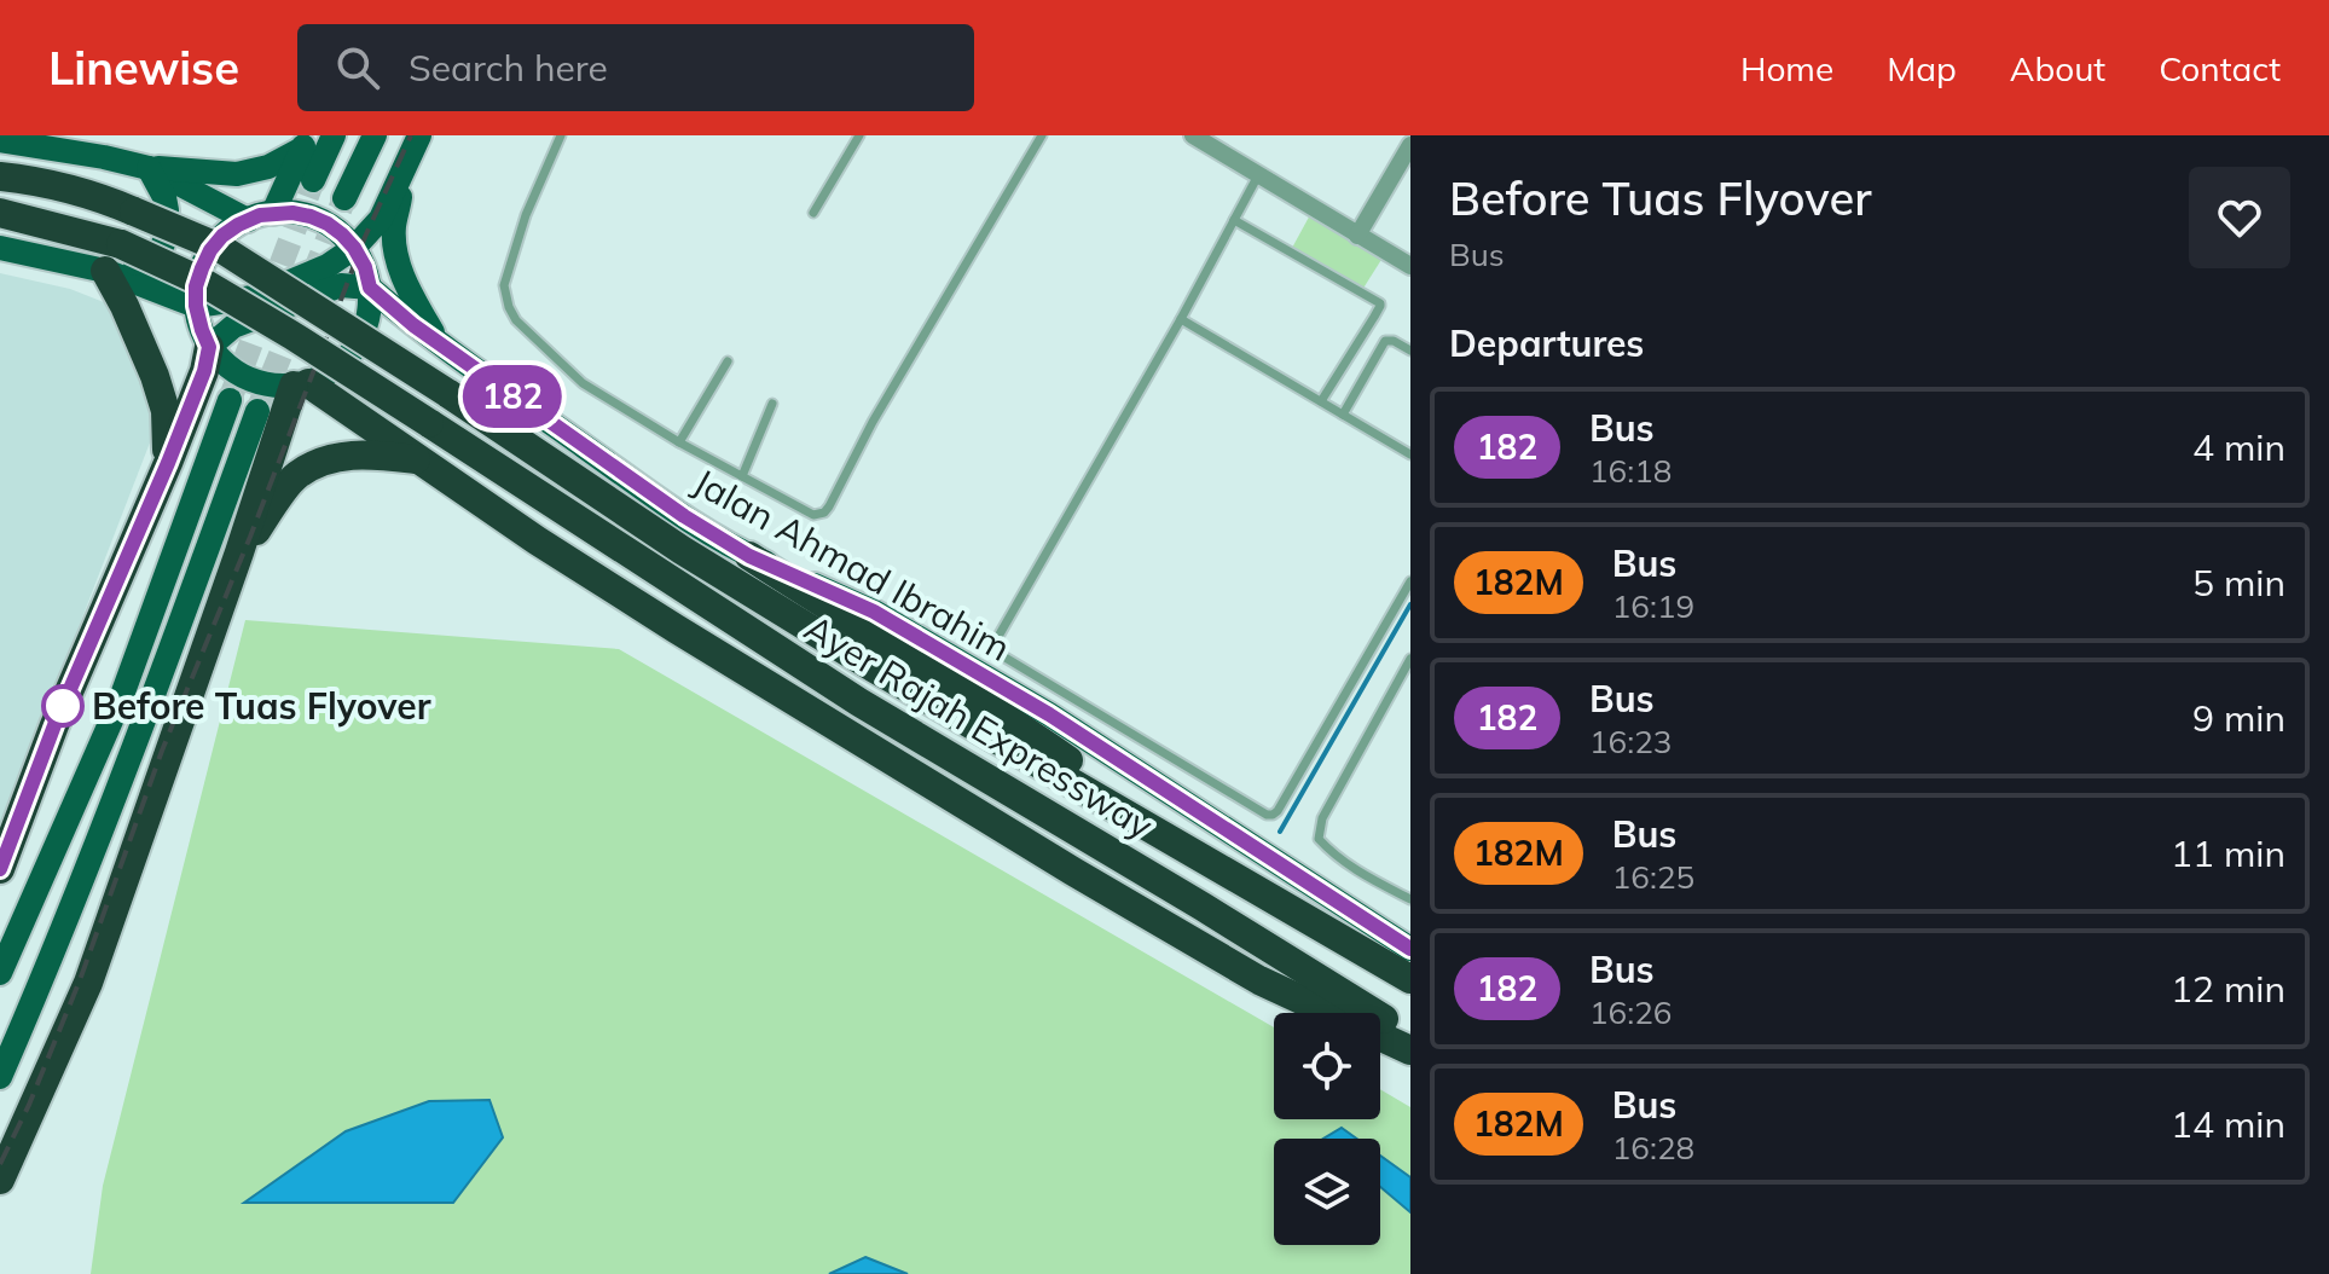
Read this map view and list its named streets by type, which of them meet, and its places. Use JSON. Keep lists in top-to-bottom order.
{
  "streets": {
    "highway": ["Ayer Rajah Expressway"],
    "main road": ["Jalan Ahmad Ibrahim"]
  },
  "places": ["Before Tuas Flyover"],
  "lines": ["bus line 182"],
  "page": {
    "header": "Linewise",
    "search": "Search here",
    "nav": [
      "Home",
      "Map",
      "About",
      "Contact"
    ],
    "on_map": "182",
    "heading": [
      ["Before Tuas Flyover", "Bus"],
      "Departures"
    ],
    "list": [
      {
        "mark": "182",
        "name": "Bus",
        "note": "16:18",
        "value": "4 min"
      },
      {
        "mark": "182M",
        "name": "Bus",
        "note": "16:19",
        "value": "5 min"
      },
      {
        "mark": "182",
        "name": "Bus",
        "note": "16:23",
        "value": "9 min"
      },
      {
        "mark": "182M",
        "name": "Bus",
        "note": "16:25",
        "value": "11 min"
      },
      {
        "mark": "182",
        "name": "Bus",
        "note": "16:26",
        "value": "12 min"
      },
      {
        "mark": "182M",
        "name": "Bus",
        "note": "16:28",
        "value": "14 min"
      }
    ]
  }
}
